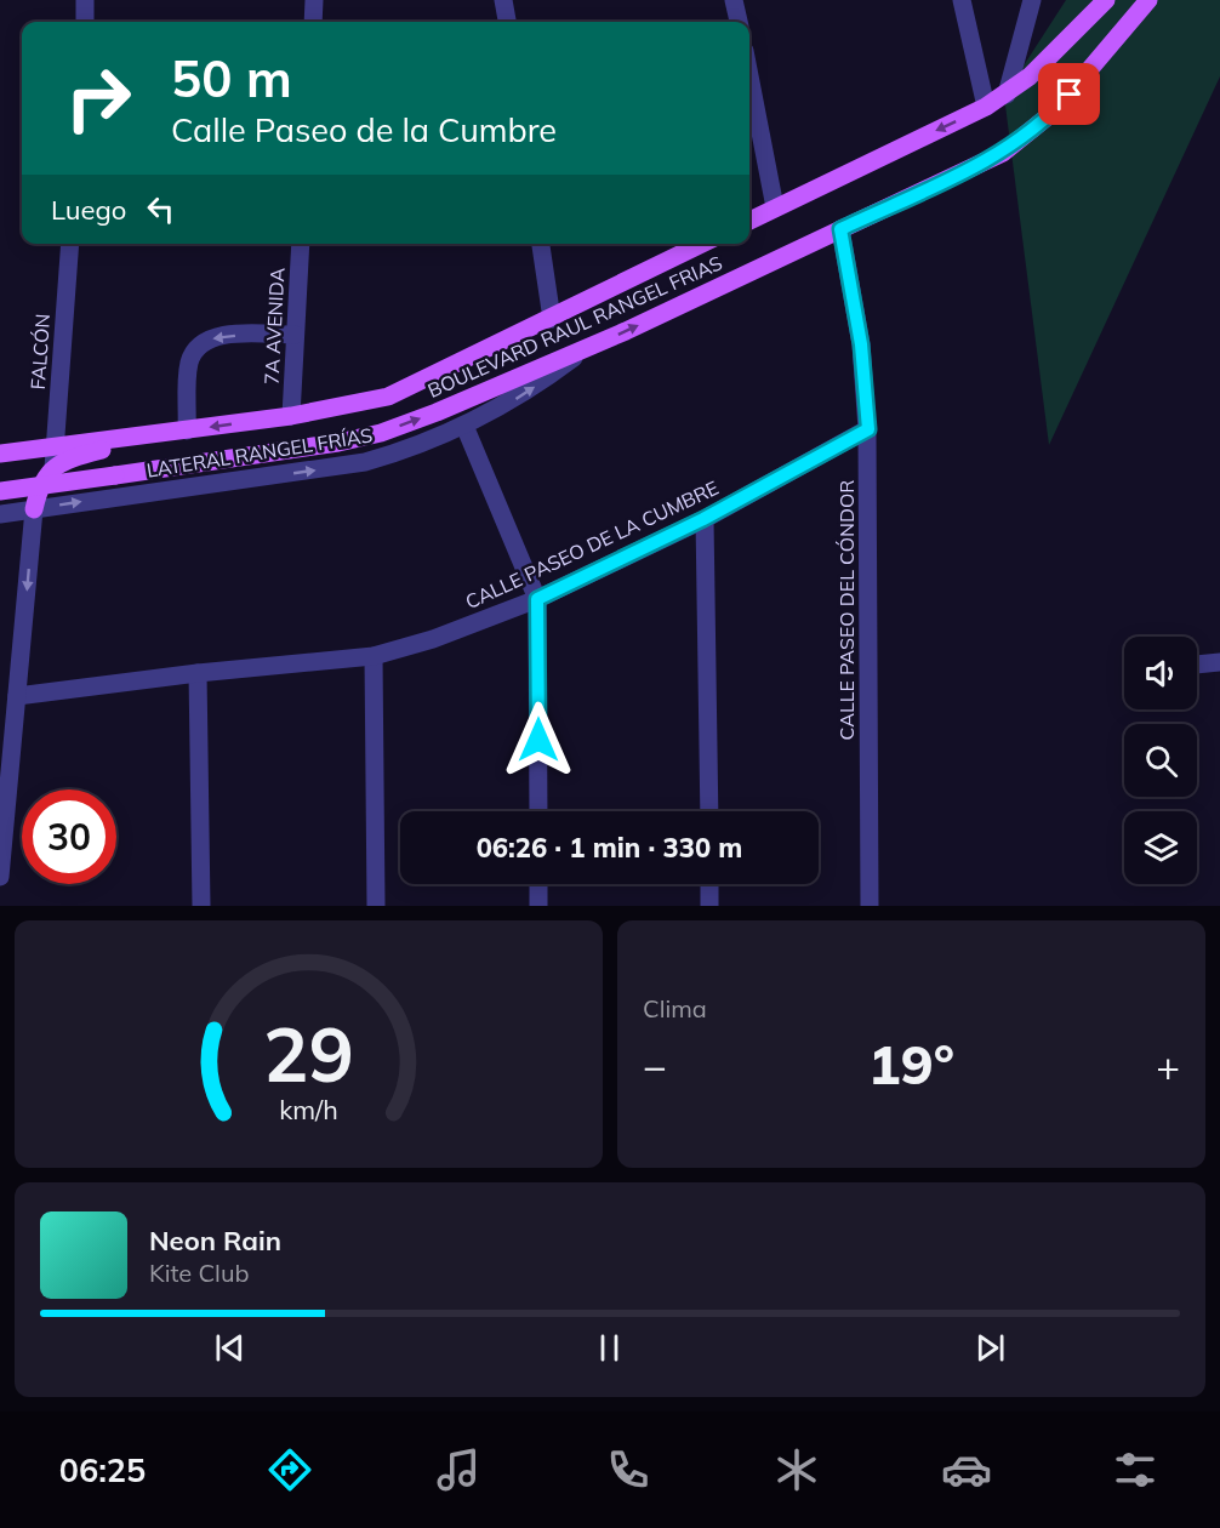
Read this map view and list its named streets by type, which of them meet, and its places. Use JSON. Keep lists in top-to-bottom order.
{
  "streets": {
    "main road": ["BOULEVARD RAUL RANGEL FRIAS"],
    "street": [
      "7A AVENIDA",
      "FALCÓN",
      "LATERAL RANGEL FRÍAS",
      "CALLE PASEO DE LA CUMBRE",
      "CALLE PASEO DEL CÓNDOR"
    ]
  },
  "crossings": [
    ["BOULEVARD RAUL RANGEL FRIAS", "LATERAL RANGEL FRÍAS"],
    ["BOULEVARD RAUL RANGEL FRIAS", "CALLE PASEO DEL CÓNDOR"],
    ["CALLE PASEO DE LA CUMBRE", "CALLE PASEO DEL CÓNDOR"]
  ],
  "one_way": ["LATERAL RANGEL FRÍAS"],
  "page": {
    "turn": ["50 m", "Calle Paseo de la Cumbre"],
    "then": "Luego",
    "limit": "30",
    "trip": "06:26 · 1 min · 330 m",
    "tile": "Clima",
    "heat": ["−", "19°", "+"],
    "song": ["Neon Rain", "Kite Club"],
    "tabs": "06:25",
    "gauge": ["29", "km/h"]
  }
}
